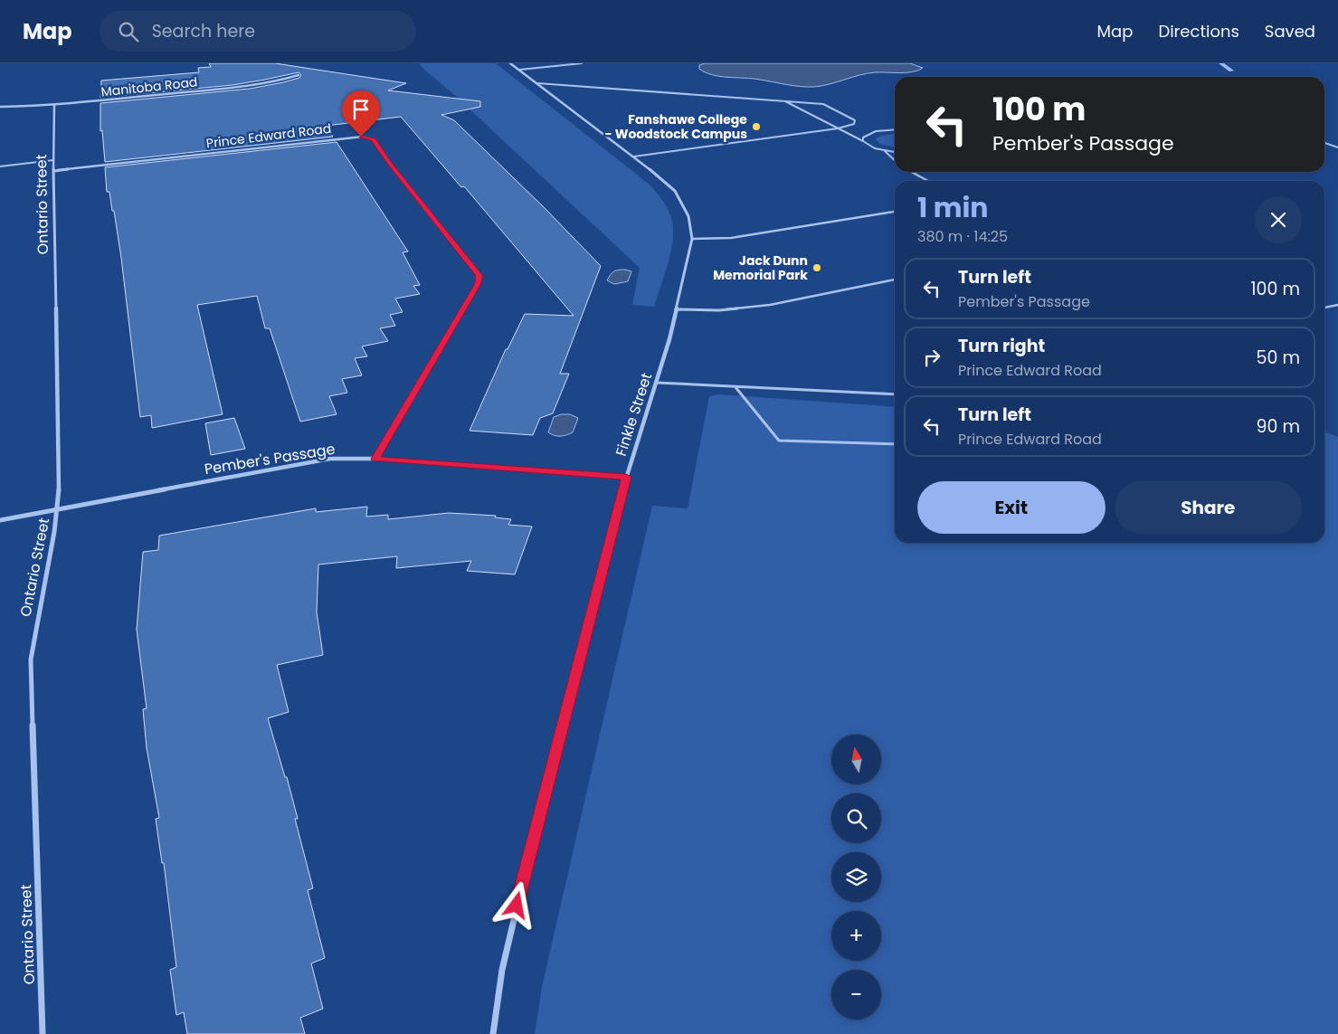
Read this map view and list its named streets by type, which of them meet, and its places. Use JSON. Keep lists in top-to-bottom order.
{
  "streets": {
    "street": [
      "Manitoba Road",
      "Prince Edward Road",
      "Ontario Street",
      "Finkle Street",
      "Pember's Passage"
    ]
  },
  "crossings": [
    ["Manitoba Road", "Ontario Street"],
    ["Prince Edward Road", "Ontario Street"],
    ["Prince Edward Road", "Pember's Passage"],
    ["Ontario Street", "Pember's Passage"],
    ["Finkle Street", "Pember's Passage"]
  ],
  "places": ["Fanshawe College - Woodstock Campus", "Jack Dunn Memorial Park"],
  "north": "top",
  "page": {
    "header": "Map",
    "search": "Search here",
    "nav": ["Map", "Directions", "Saved"],
    "turn": ["100 m", "Pember's Passage"],
    "heading": ["1 min", "380 m · 14:25"],
    "list": [
      {
        "name": "Turn left",
        "note": "Pember's Passage",
        "value": "100 m"
      },
      {
        "name": "Turn right",
        "note": "Prince Edward Road",
        "value": "50 m"
      },
      {
        "name": "Turn left",
        "note": "Prince Edward Road",
        "value": "90 m"
      }
    ],
    "buttons": ["Exit", "Share"],
    "map_buttons": ["+", "−"]
  }
}
